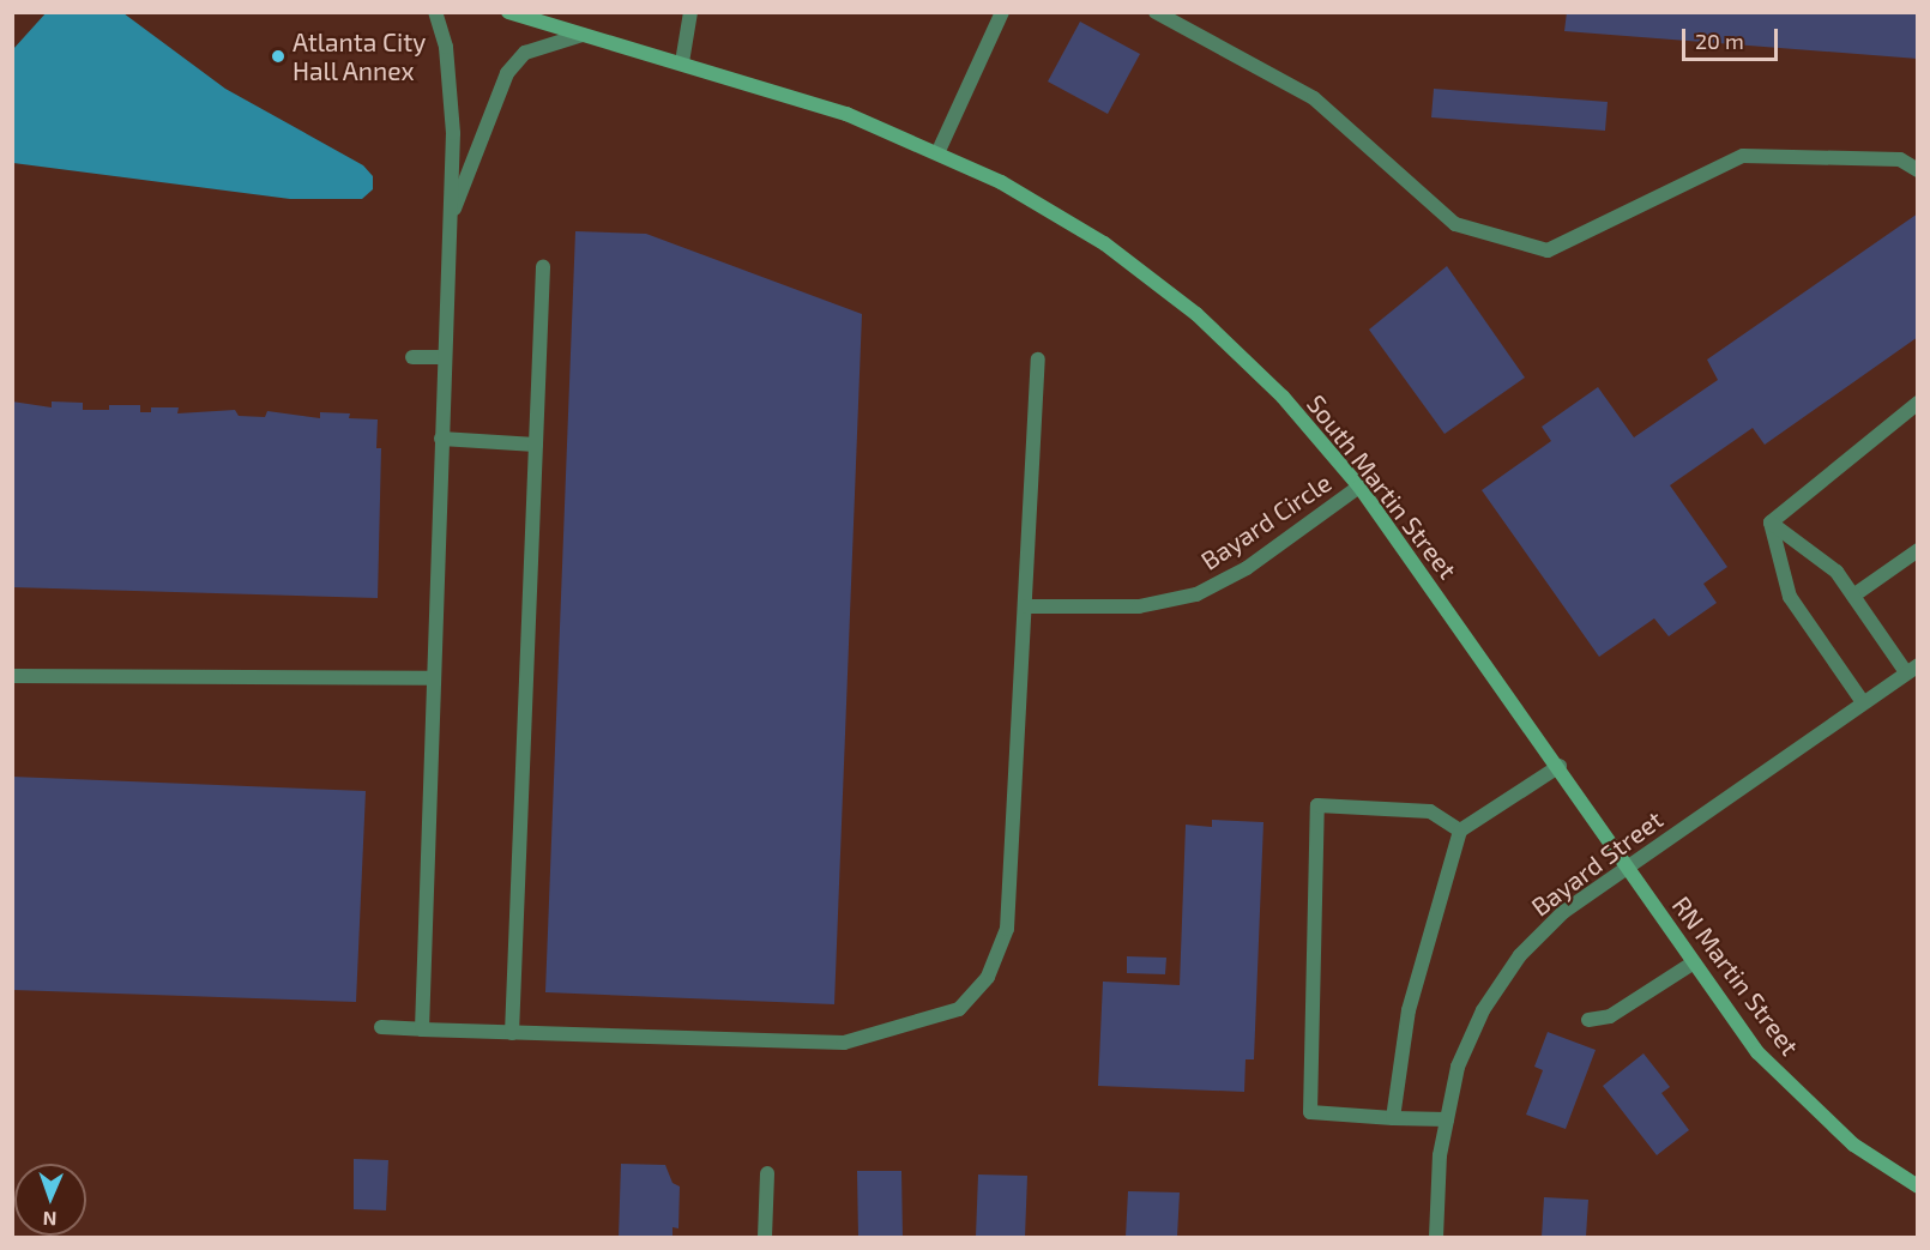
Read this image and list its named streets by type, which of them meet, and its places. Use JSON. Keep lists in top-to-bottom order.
{
  "streets": {
    "street": [
      "South Martin Street",
      "Bayard Circle",
      "Bayard Street",
      "RN Martin Street"
    ]
  },
  "crossings": [
    ["South Martin Street", "Bayard Circle"],
    ["South Martin Street", "Bayard Street"],
    ["South Martin Street", "RN Martin Street"],
    ["Bayard Street", "RN Martin Street"]
  ],
  "places": ["Atlanta City Hall Annex"],
  "scale_bar": "20 m",
  "north": "bottom"
}
